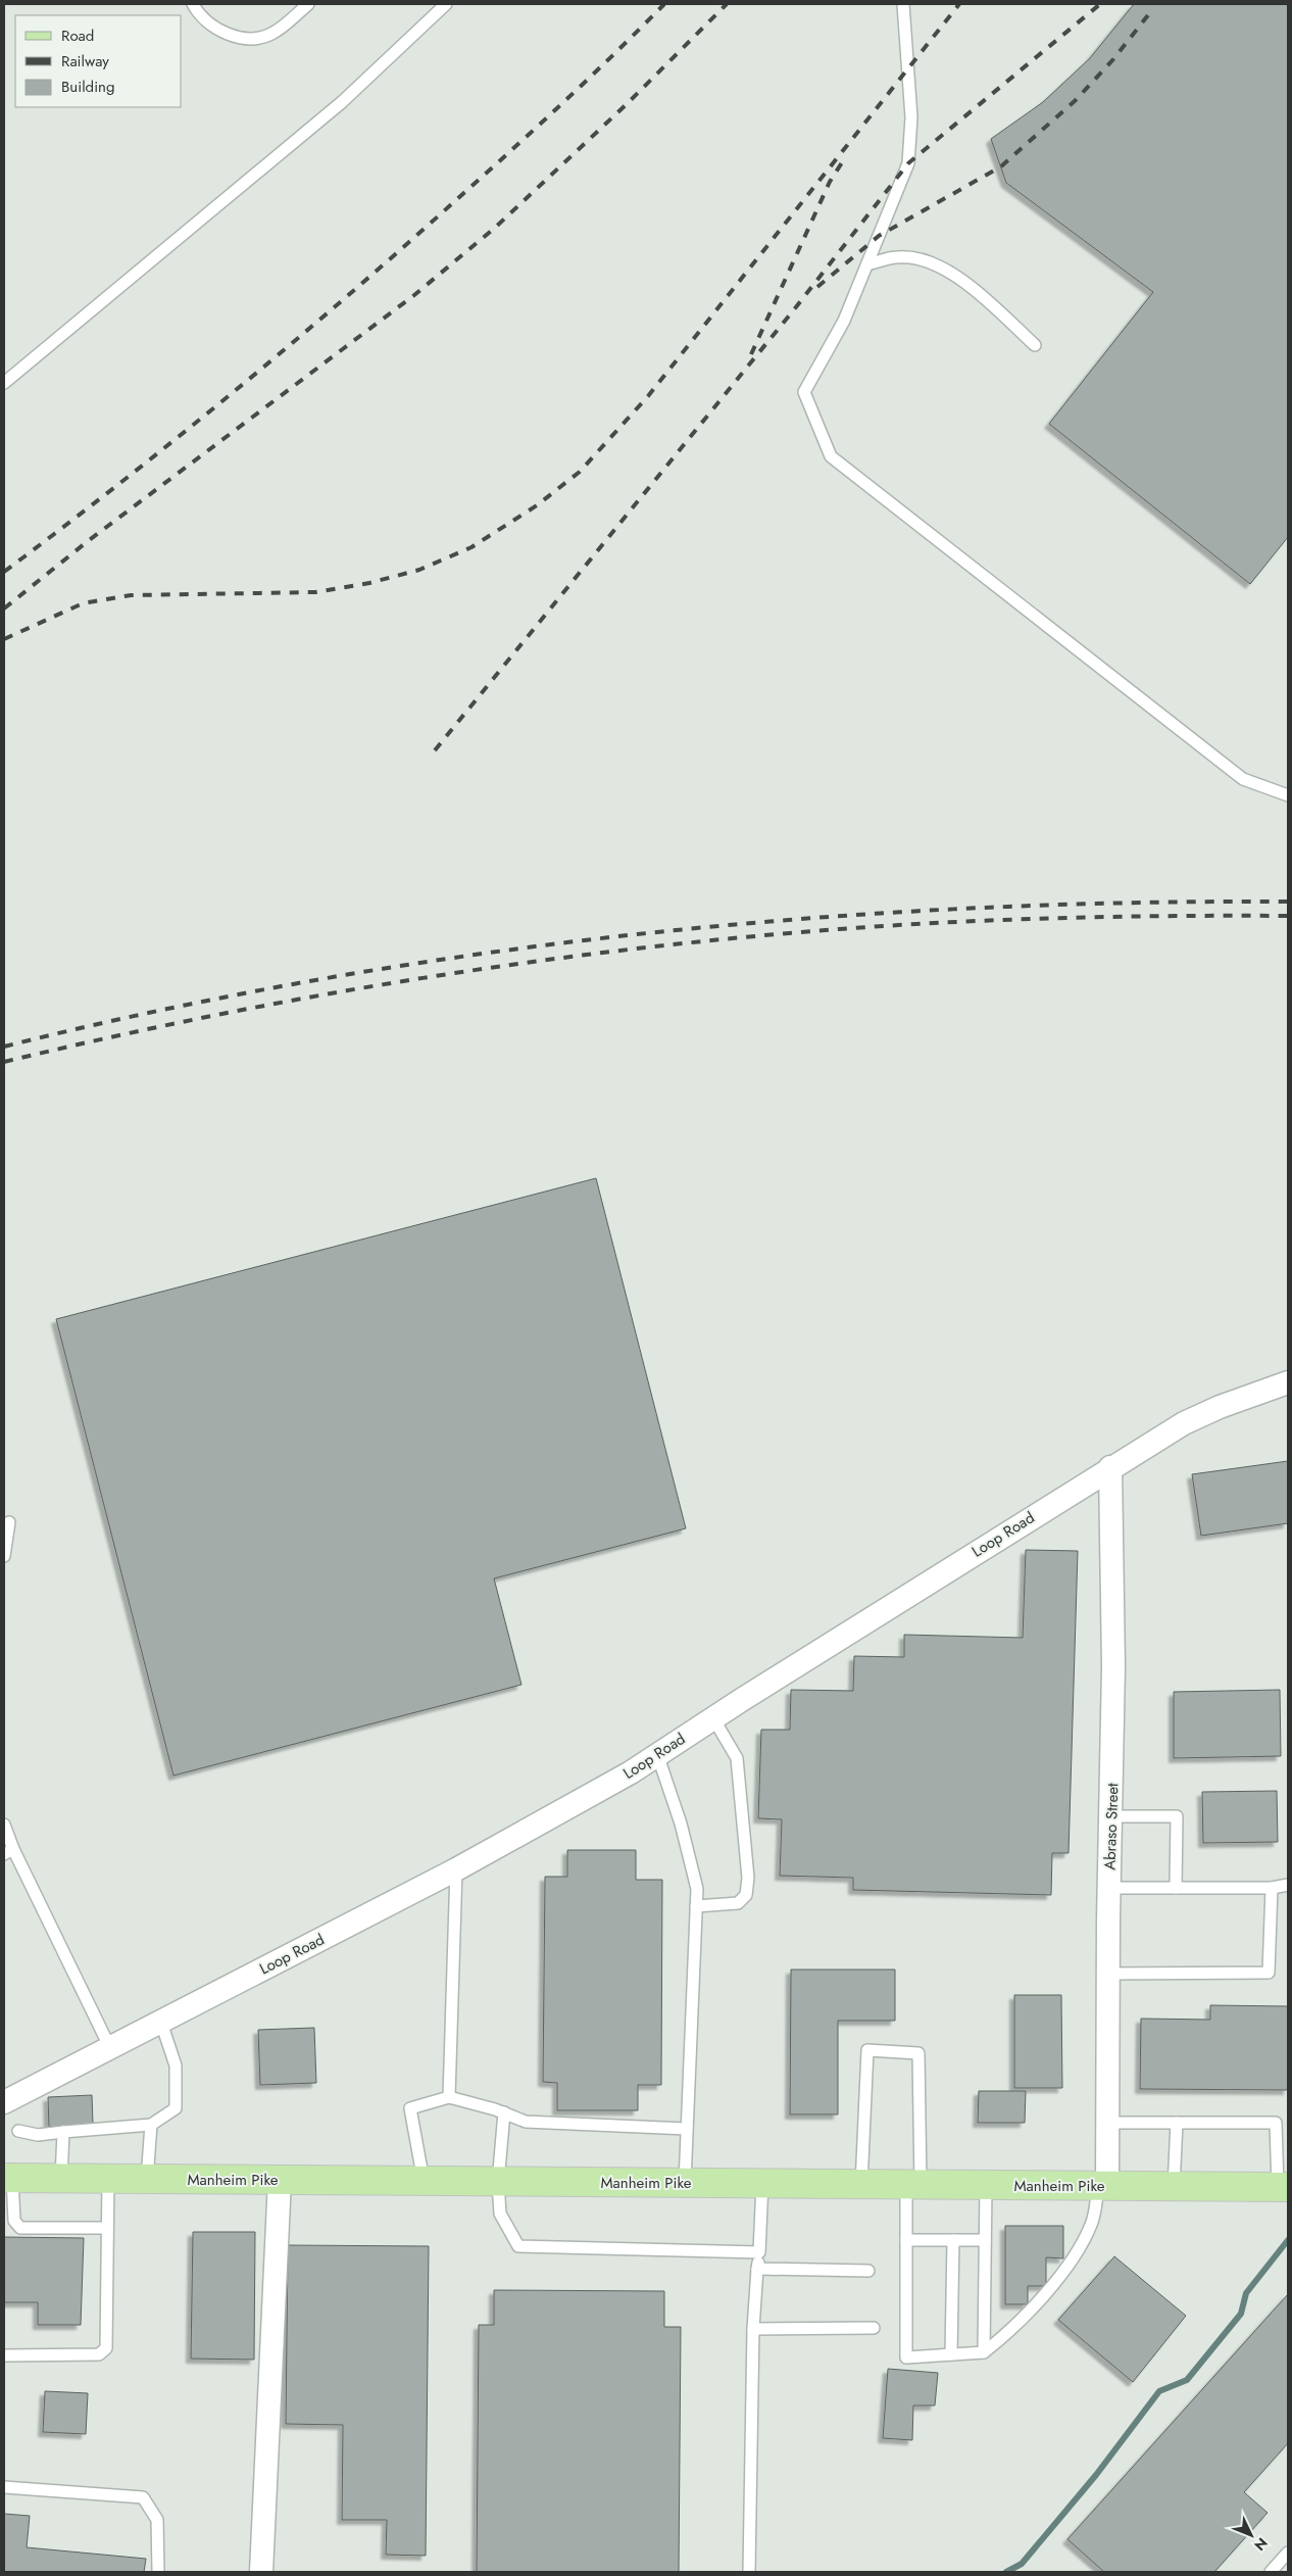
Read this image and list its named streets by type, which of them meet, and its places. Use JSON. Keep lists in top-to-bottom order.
{
  "streets": {
    "main road": ["Manheim Pike"],
    "street": ["Loop Road", "Abraso Street"]
  },
  "crossings": [
    ["Loop Road", "Abraso Street"],
    ["Abraso Street", "Manheim Pike"]
  ],
  "legend": ["Road", "Railway", "Building"],
  "north": "bottom right"
}
